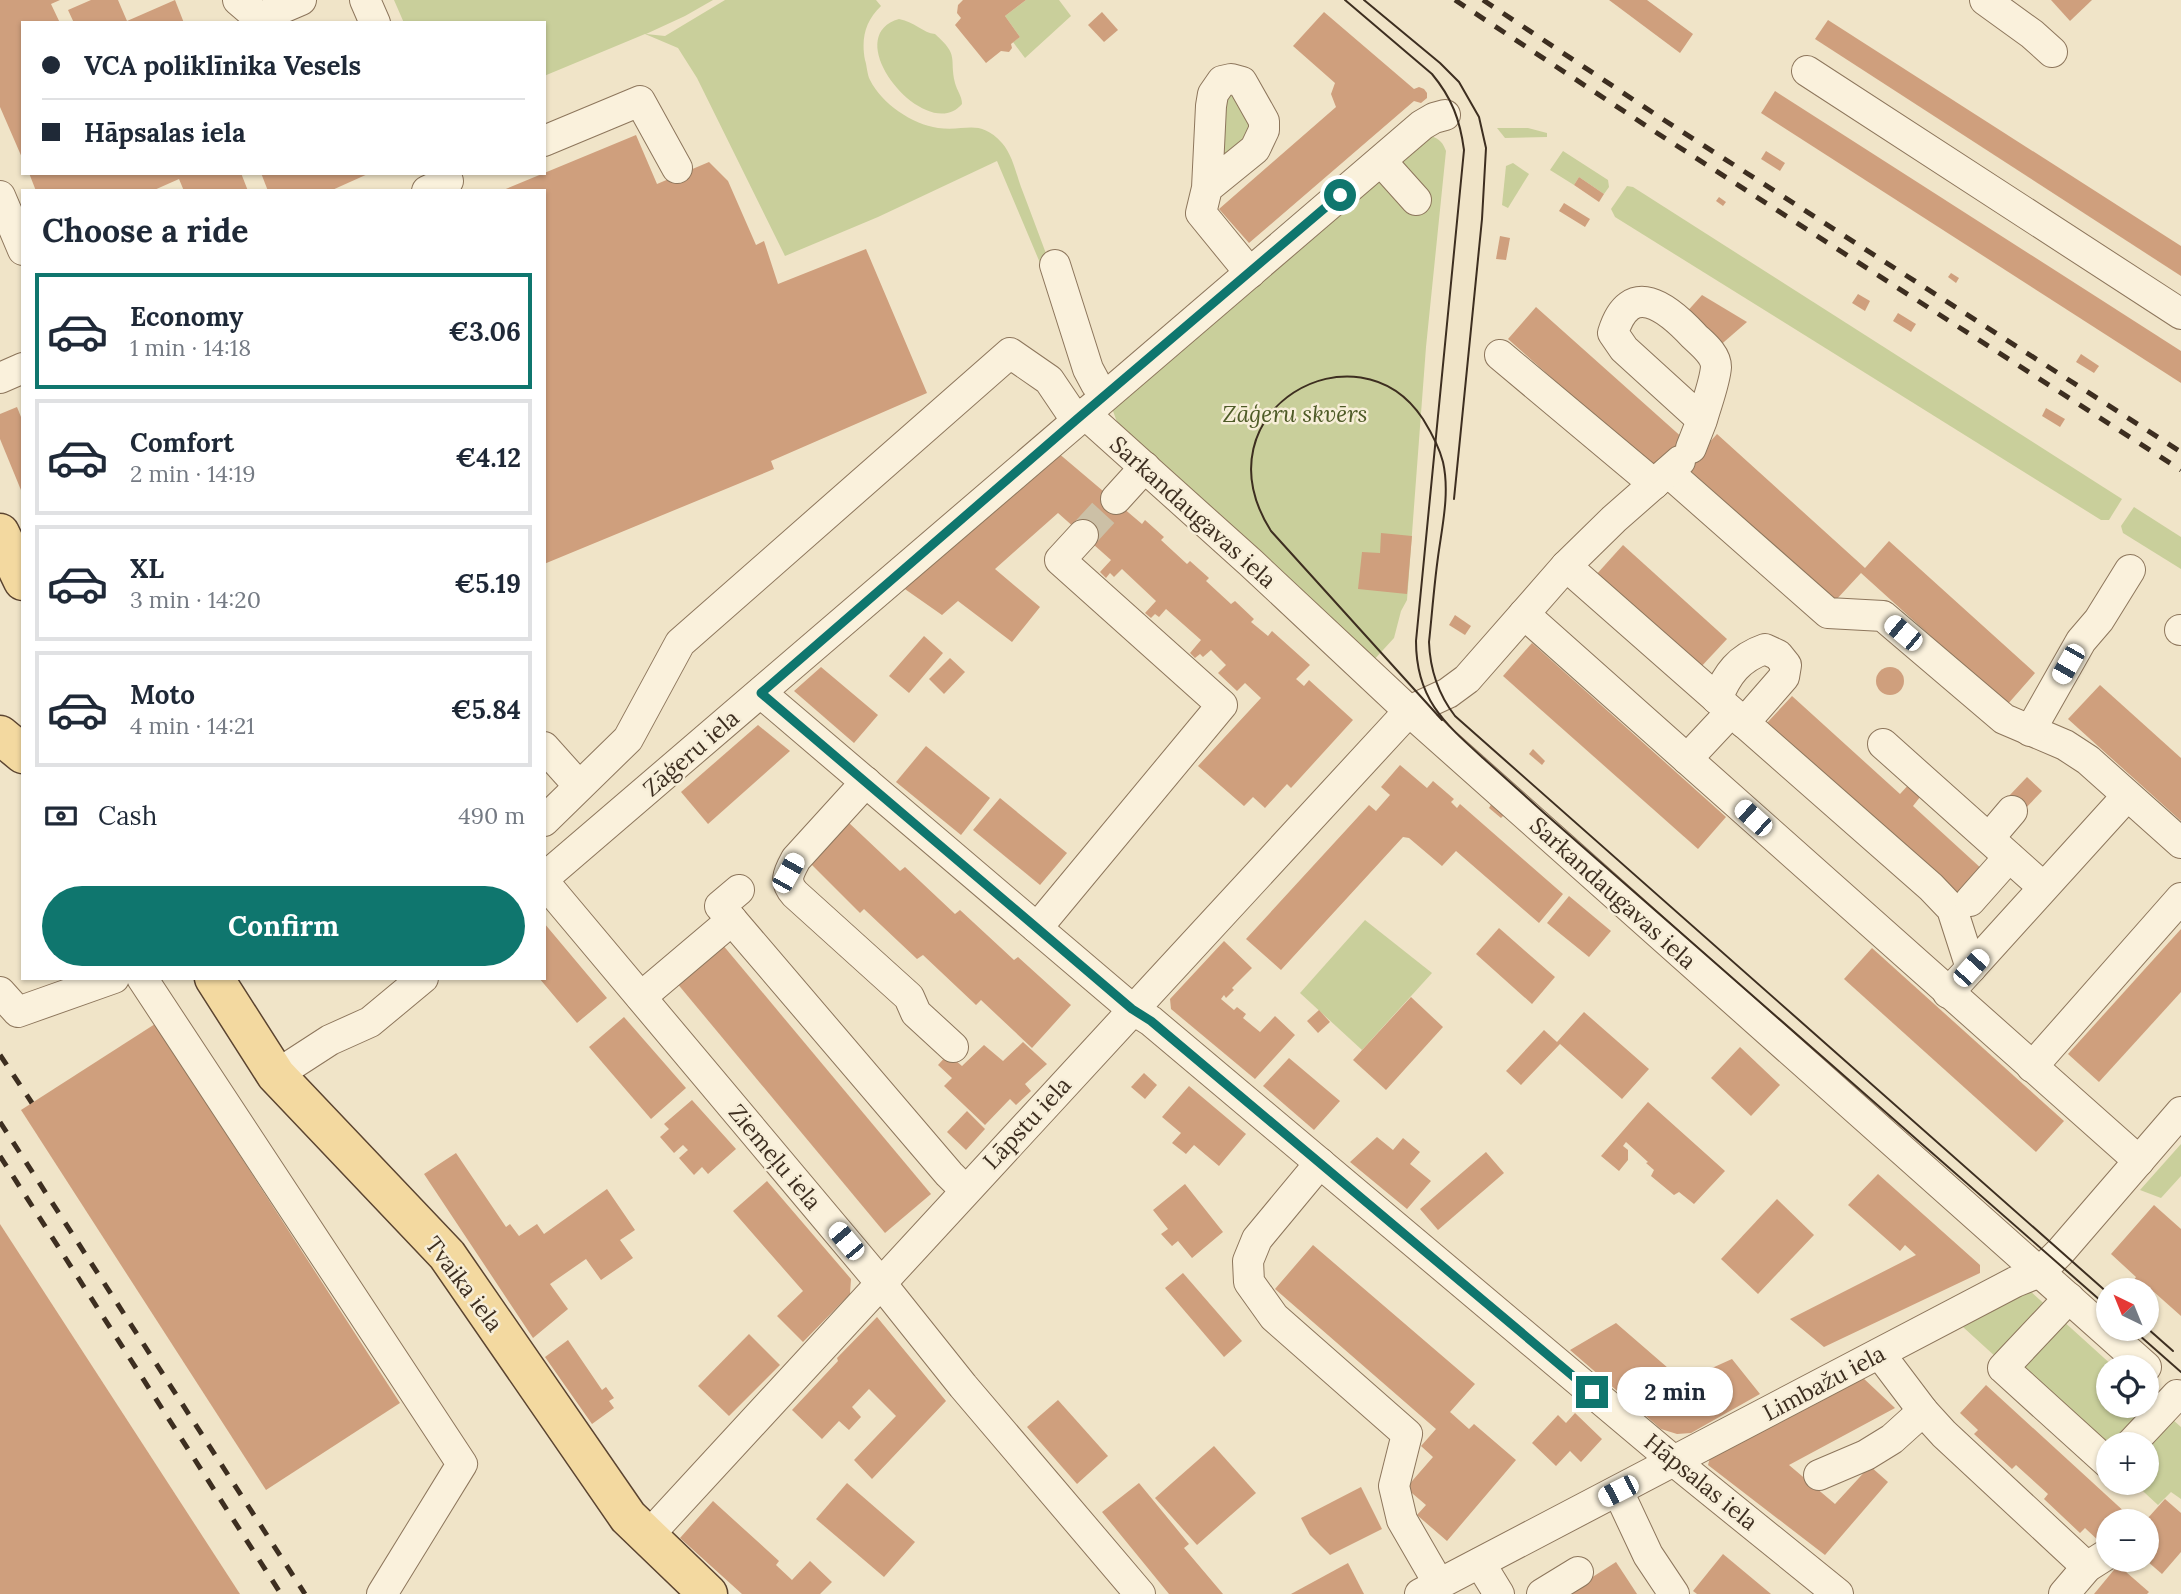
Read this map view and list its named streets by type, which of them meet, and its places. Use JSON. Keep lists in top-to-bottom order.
{
  "streets": {
    "main road": ["Tvaika iela"],
    "street": [
      "Sarkandaugavas iela",
      "Zāģeru iela",
      "Lāpstu iela",
      "Ziemeļu iela",
      "Limbažu iela",
      "Hāpsalas iela"
    ]
  },
  "crossings": [
    ["Sarkandaugavas iela", "Zāģeru iela"],
    ["Sarkandaugavas iela", "Lāpstu iela"],
    ["Sarkandaugavas iela", "Limbažu iela"],
    ["Zāģeru iela", "Hāpsalas iela"],
    ["Lāpstu iela", "Ziemeļu iela"],
    ["Lāpstu iela", "Tvaika iela"],
    ["Lāpstu iela", "Hāpsalas iela"],
    ["Limbažu iela", "Hāpsalas iela"]
  ],
  "parks": ["Zāģeru skvērs"],
  "north": "top left",
  "page": {
    "banner": ["VCA poliklīnika Vesels", "Hāpsalas iela"],
    "heading": "Choose a ride",
    "list": [
      {
        "name": "Economy",
        "note": "1 min · 14:18",
        "value": "€3.06"
      },
      {
        "name": "Comfort",
        "note": "2 min · 14:19",
        "value": "€4.12"
      },
      {
        "name": "XL",
        "note": "3 min · 14:20",
        "value": "€5.19"
      },
      {
        "name": "Moto",
        "note": "4 min · 14:21",
        "value": "€5.84"
      }
    ],
    "pay": ["Cash", "490 m"],
    "buttons": "Confirm",
    "map_buttons": ["+", "−"],
    "bubble": "2 min"
  }
}
